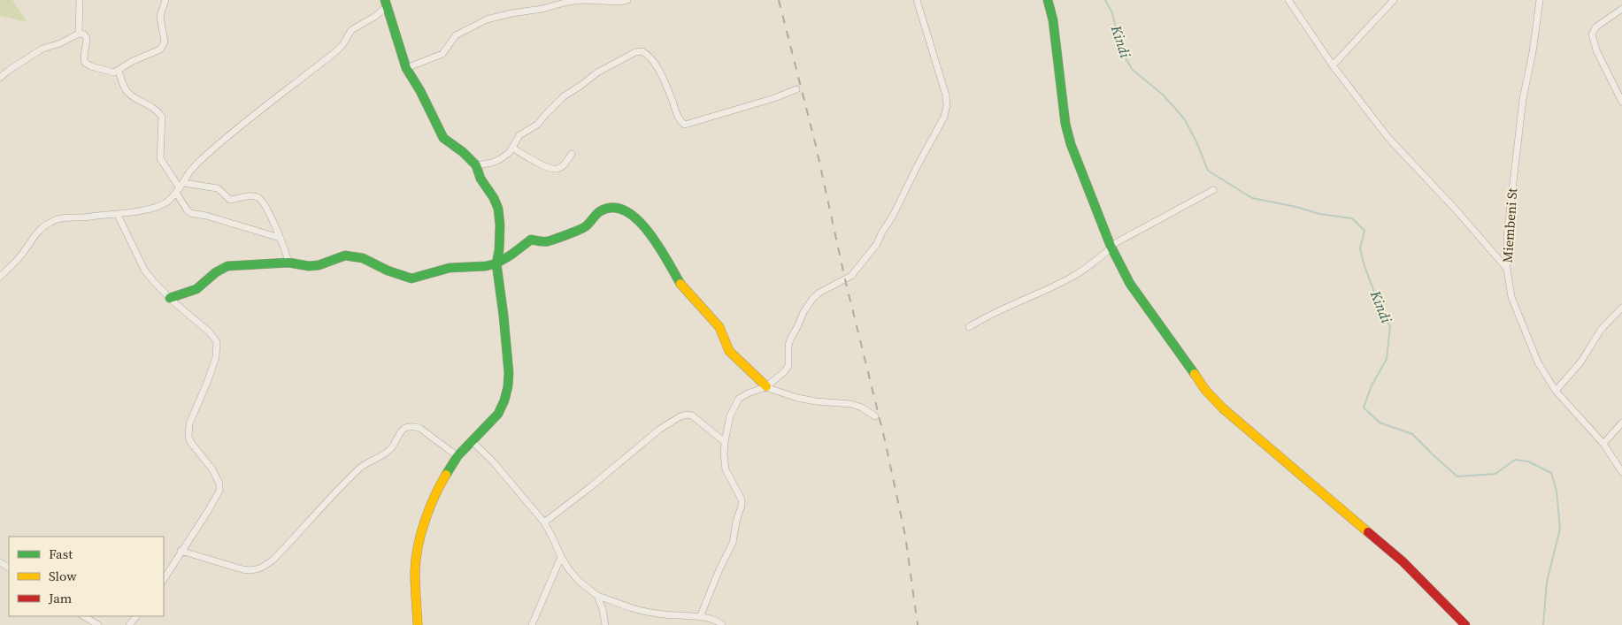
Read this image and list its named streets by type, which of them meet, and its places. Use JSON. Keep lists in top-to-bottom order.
{
  "streets": {
    "street": ["Miembeni St"]
  },
  "water": ["Kindi"],
  "legend": ["Fast", "Slow", "Jam"]
}
